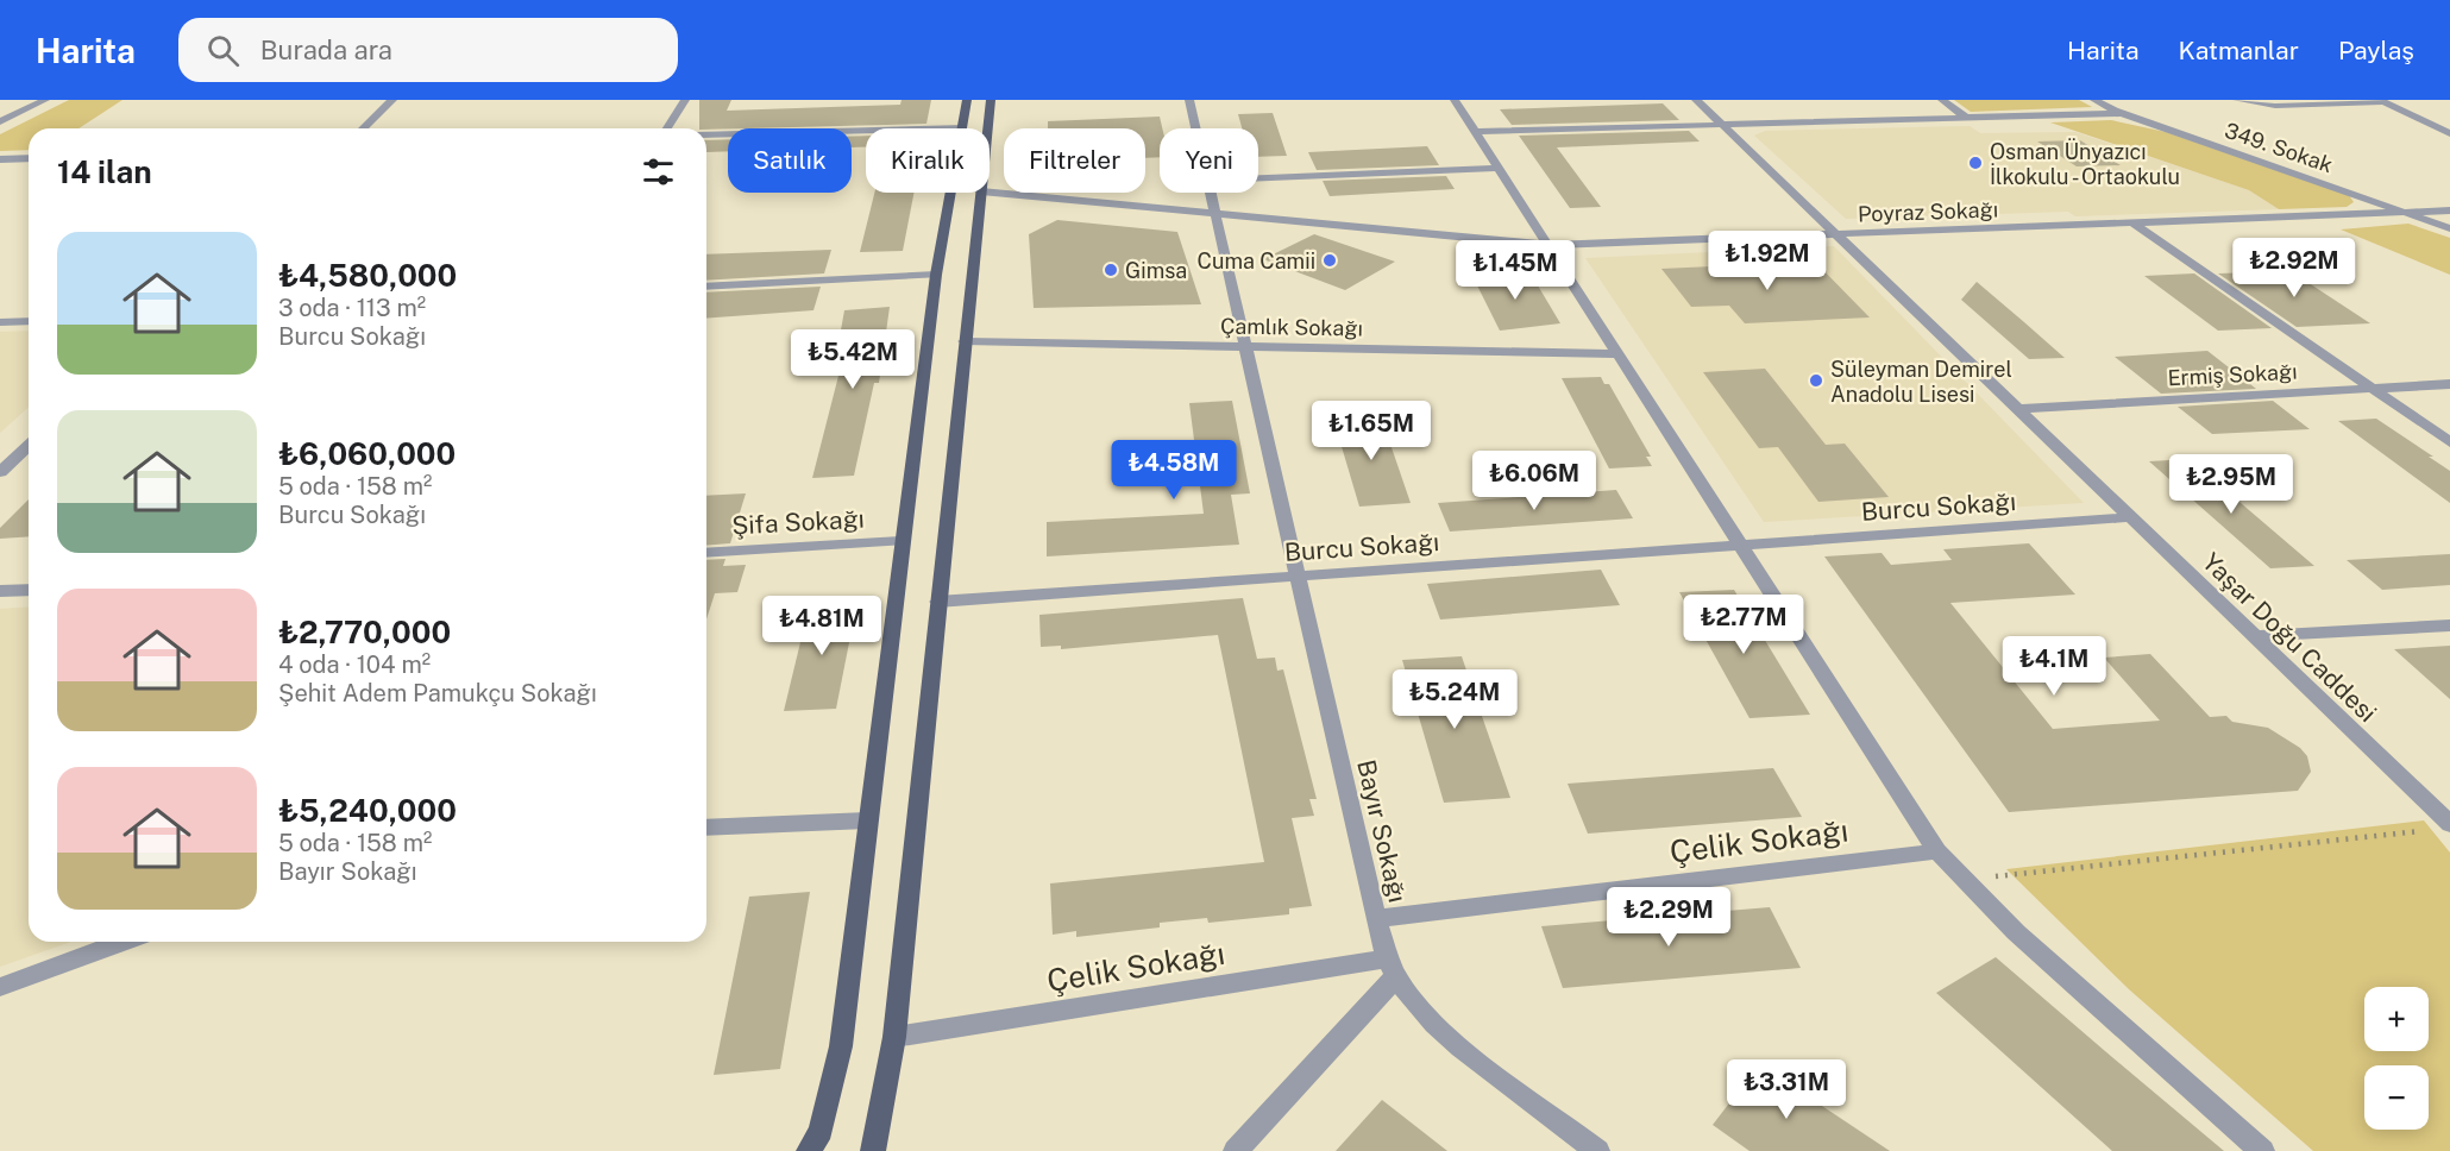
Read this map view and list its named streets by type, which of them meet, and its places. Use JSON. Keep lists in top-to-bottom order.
{
  "streets": {
    "street": [
      "349. Sokak",
      "Poyraz Sokağı",
      "Çamlık Sokağı",
      "Ermiş Sokağı",
      "Burcu Sokağı",
      "Şifa Sokağı",
      "Yaşar Doğu Caddesi",
      "Bayır Sokağı",
      "Çelik Sokağı"
    ]
  },
  "crossings": [
    ["349. Sokak", "Poyraz Sokağı"],
    ["Poyraz Sokağı", "Yaşar Doğu Caddesi"],
    ["Poyraz Sokağı", "Bayır Sokağı"],
    ["Çamlık Sokağı", "Bayır Sokağı"],
    ["Ermiş Sokağı", "Yaşar Doğu Caddesi"],
    ["Burcu Sokağı", "Yaşar Doğu Caddesi"],
    ["Burcu Sokağı", "Bayır Sokağı"],
    ["Bayır Sokağı", "Çelik Sokağı"]
  ],
  "places": [
    "Osman Ünyazıcı İlkokulu - Ortaokulu",
    "Cuma Camii",
    "Gimsa",
    "Süleyman Demirel Anadolu Lisesi"
  ],
  "page": {
    "header": "Harita",
    "search": "Burada ara",
    "nav": ["Harita", "Katmanlar", "Paylaş"],
    "chip": [
      "Satılık",
      "Kiralık",
      "Filtreler",
      "Yeni"
    ],
    "heading": "14 ilan",
    "list": [
      {
        "name": "₺4,580,000",
        "note": "3 oda · 113 m² · Burcu Sokağı"
      },
      {
        "name": "₺6,060,000",
        "note": "5 oda · 158 m² · Burcu Sokağı"
      },
      {
        "name": "₺2,770,000",
        "note": "4 oda · 104 m² · Şehit Adem Pamukçu Sokağı"
      },
      {
        "name": "₺5,240,000",
        "note": "5 oda · 158 m² · Bayır Sokağı"
      }
    ],
    "price": [
      "₺1.92M",
      "₺2.92M",
      "₺1.45M",
      "₺5.42M",
      "₺1.65M",
      "₺4.58M",
      "₺6.06M",
      "₺2.95M",
      "₺2.77M",
      "₺4.81M",
      "₺4.1M",
      "₺5.24M",
      "₺2.29M",
      "₺3.31M"
    ],
    "map_buttons": ["+", "−"]
  }
}
